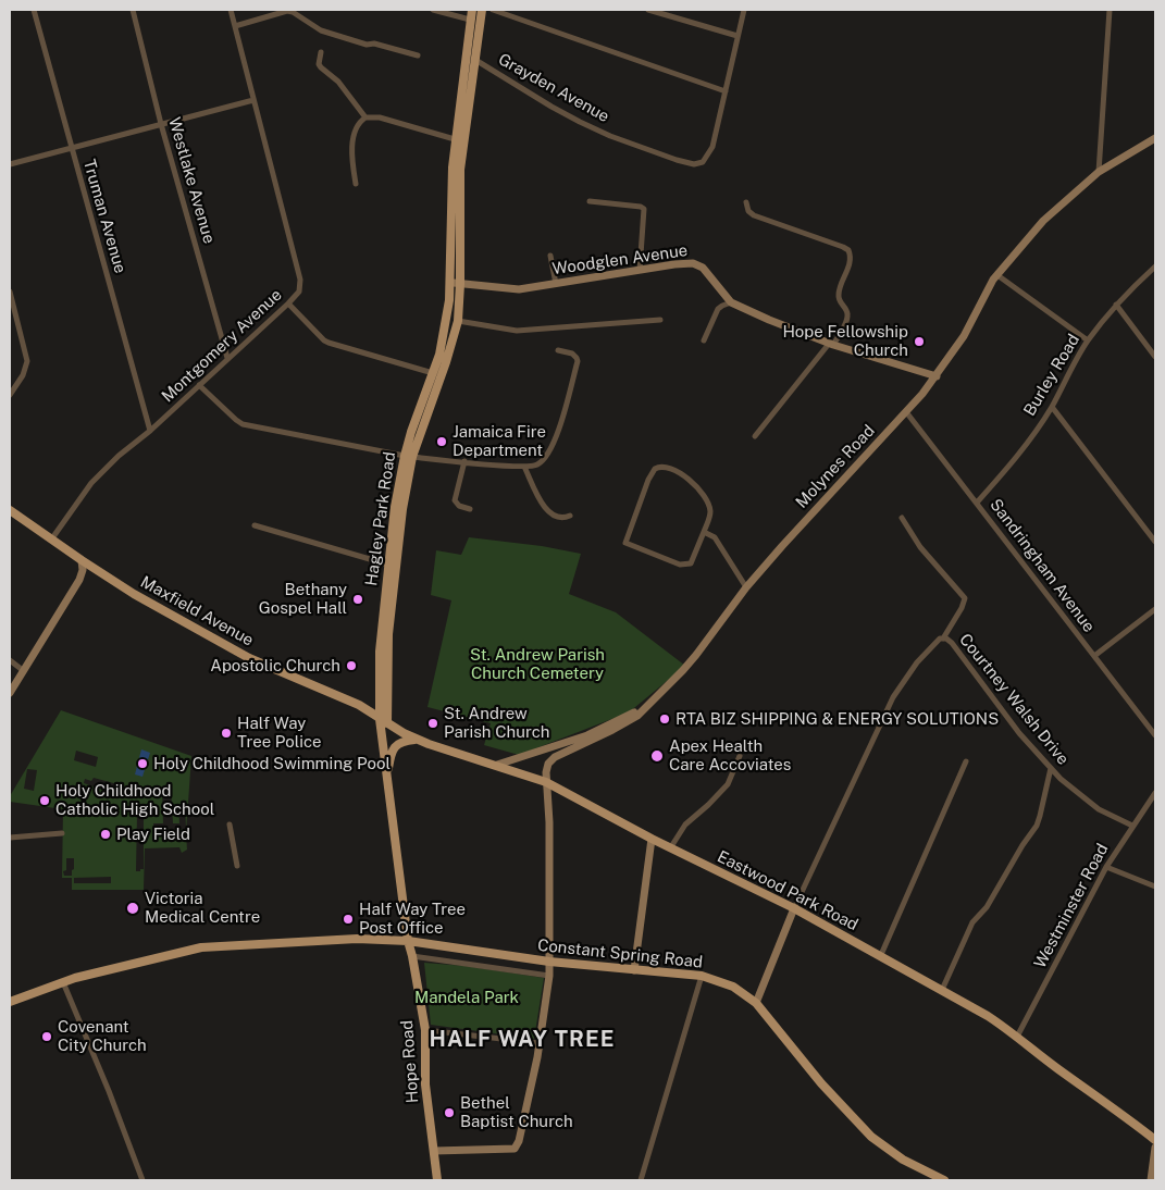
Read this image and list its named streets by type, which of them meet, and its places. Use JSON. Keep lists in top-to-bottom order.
{
  "streets": {
    "main road": [
      "Woodglen Avenue",
      "Molynes Road",
      "Hagley Park Road",
      "Maxfield Avenue",
      "Eastwood Park Road",
      "Constant Spring Road",
      "Hope Road"
    ],
    "street": [
      "Grayden Avenue",
      "Westlake Avenue",
      "Truman Avenue",
      "Montgomery Avenue",
      "Burley Road",
      "Sandringham Avenue",
      "Courtney Walsh Drive",
      "Westminster Road"
    ]
  },
  "crossings": [
    ["Grayden Avenue", "Hagley Park Road"],
    ["Westlake Avenue", "Montgomery Avenue"],
    ["Truman Avenue", "Montgomery Avenue"],
    ["Woodglen Avenue", "Molynes Road"],
    ["Woodglen Avenue", "Hagley Park Road"],
    ["Burley Road", "Sandringham Avenue"],
    ["Molynes Road", "Sandringham Avenue"],
    ["Molynes Road", "Eastwood Park Road"],
    ["Hagley Park Road", "Maxfield Avenue"],
    ["Hagley Park Road", "Eastwood Park Road"],
    ["Hagley Park Road", "Constant Spring Road"],
    ["Hagley Park Road", "Hope Road"],
    ["Maxfield Avenue", "Eastwood Park Road"],
    ["Courtney Walsh Drive", "Eastwood Park Road"],
    ["Courtney Walsh Drive", "Westminster Road"],
    ["Eastwood Park Road", "Westminster Road"],
    ["Constant Spring Road", "Hope Road"]
  ],
  "districts": ["HALF WAY TREE"],
  "parks": ["St. Andrew Parish Church Cemetery", "Mandela Park"],
  "places": [
    "Hope Fellowship Church",
    "Jamaica Fire Department",
    "Bethany Gospel Hall",
    "Apostolic Church",
    "RTA BIZ SHIPPING & ENERGY SOLUTIONS",
    "St. Andrew Parish Church",
    "Half Way Tree Police",
    "Apex Health Care Accoviates",
    "Holy Childhood Swimming Pool",
    "Holy Childhood Catholic High School",
    "Play Field",
    "Victoria Medical Centre",
    "Half Way Tree Post Office",
    "Covenant City Church",
    "Bethel Baptist Church"
  ]
}
